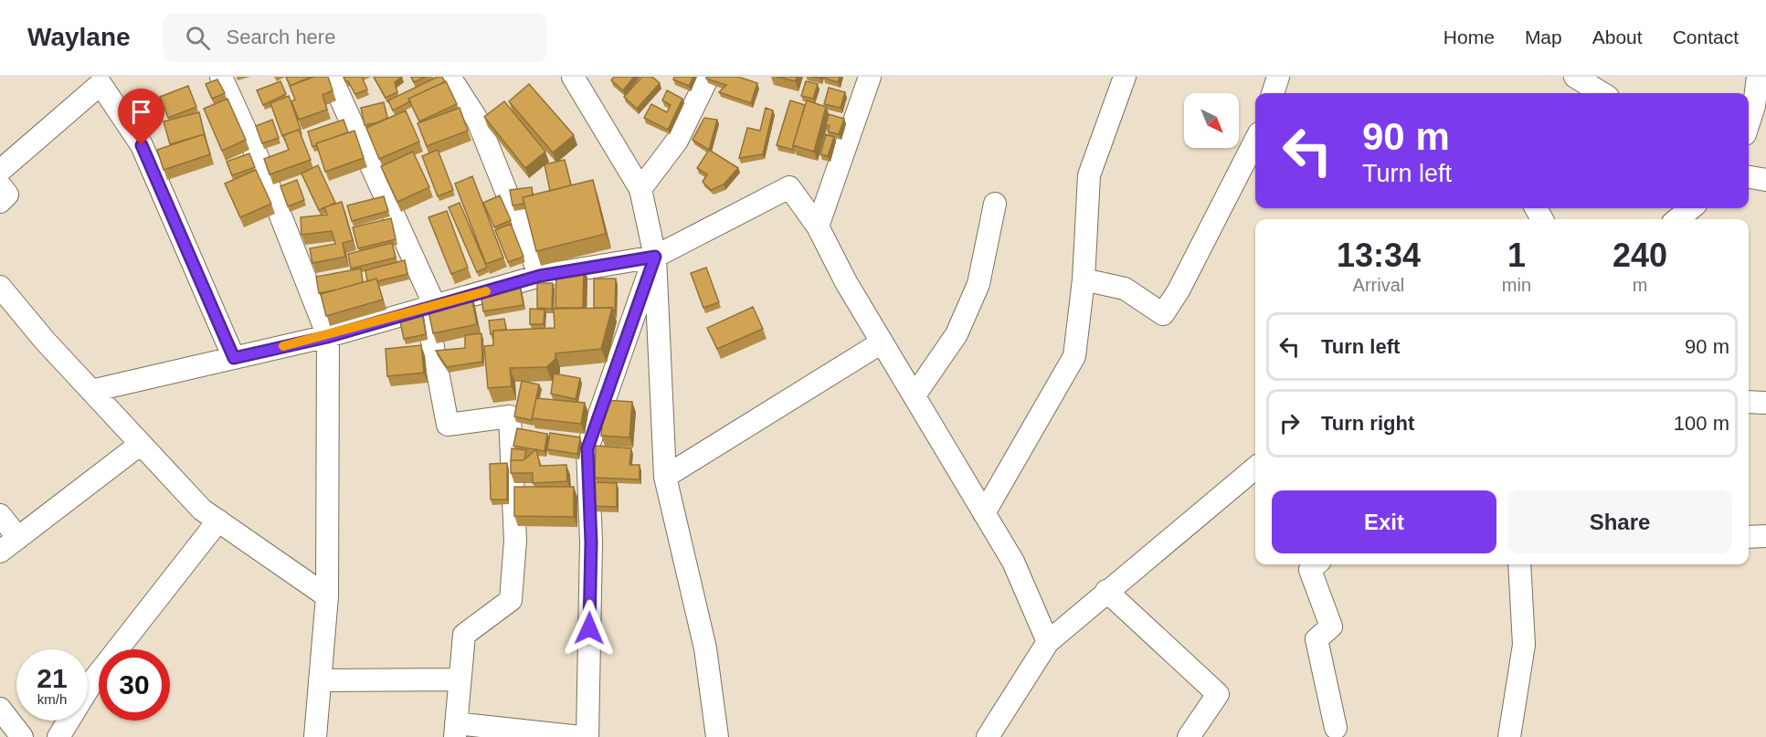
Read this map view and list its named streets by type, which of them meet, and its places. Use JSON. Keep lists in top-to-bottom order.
{
  "north": "bottom right",
  "page": {
    "header": "Waylane",
    "search": "Search here",
    "nav": [
      "Home",
      "Map",
      "About",
      "Contact"
    ],
    "turn": ["90 m", "Turn left"],
    "eta": [
      "13:34",
      "Arrival",
      "1",
      "min",
      "240",
      "m"
    ],
    "list": [
      {
        "name": "Turn left",
        "value": "90 m"
      },
      {
        "name": "Turn right",
        "value": "100 m"
      }
    ],
    "buttons": ["Exit", "Share"],
    "speed": "21 km/h",
    "limit": "30"
  }
}
